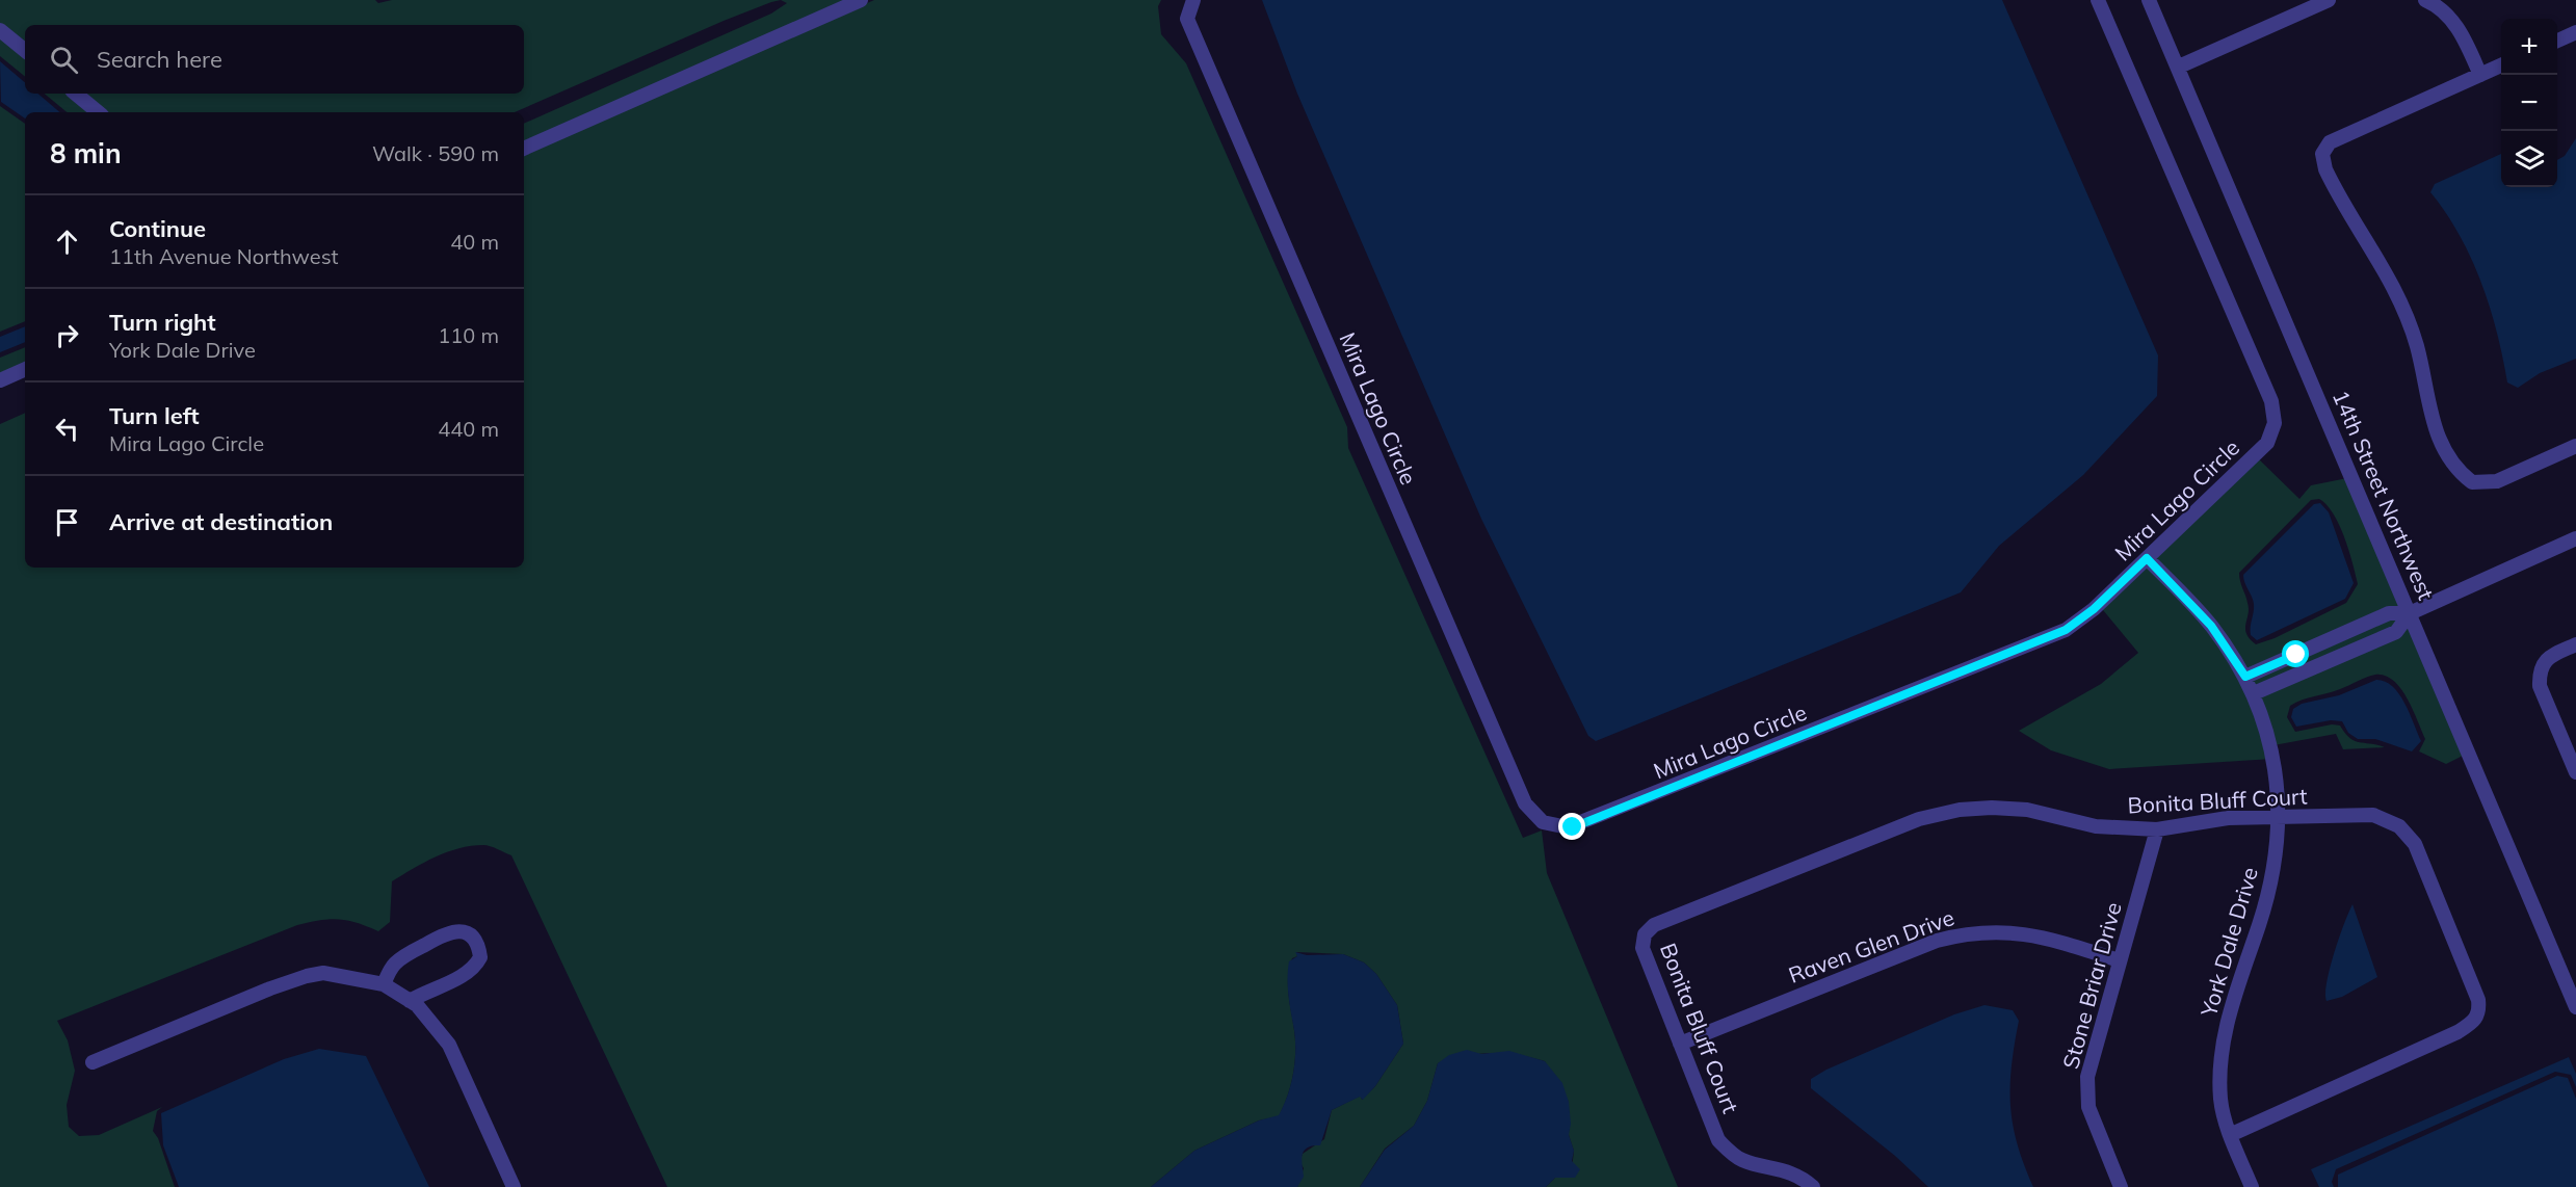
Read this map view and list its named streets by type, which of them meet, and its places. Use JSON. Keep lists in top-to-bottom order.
{
  "streets": {
    "street": [
      "Mira Lago Circle",
      "14th Street Northwest",
      "Bonita Bluff Court",
      "York Dale Drive",
      "Raven Glen Drive",
      "Stone Briar Drive"
    ]
  },
  "crossings": [
    ["Mira Lago Circle", "York Dale Drive"],
    ["Bonita Bluff Court", "York Dale Drive"],
    ["Bonita Bluff Court", "Raven Glen Drive"],
    ["Bonita Bluff Court", "Stone Briar Drive"],
    ["Raven Glen Drive", "Stone Briar Drive"]
  ],
  "page": {
    "map_buttons": ["+", "−"],
    "search": "Search here",
    "heading": ["8 min", "Walk · 590 m"],
    "list": [
      ["Continue", "11th Avenue Northwest", "40 m"],
      ["Turn right", "York Dale Drive", "110 m"],
      ["Turn left", "Mira Lago Circle", "440 m"],
      "Arrive at destination"
    ]
  }
}
